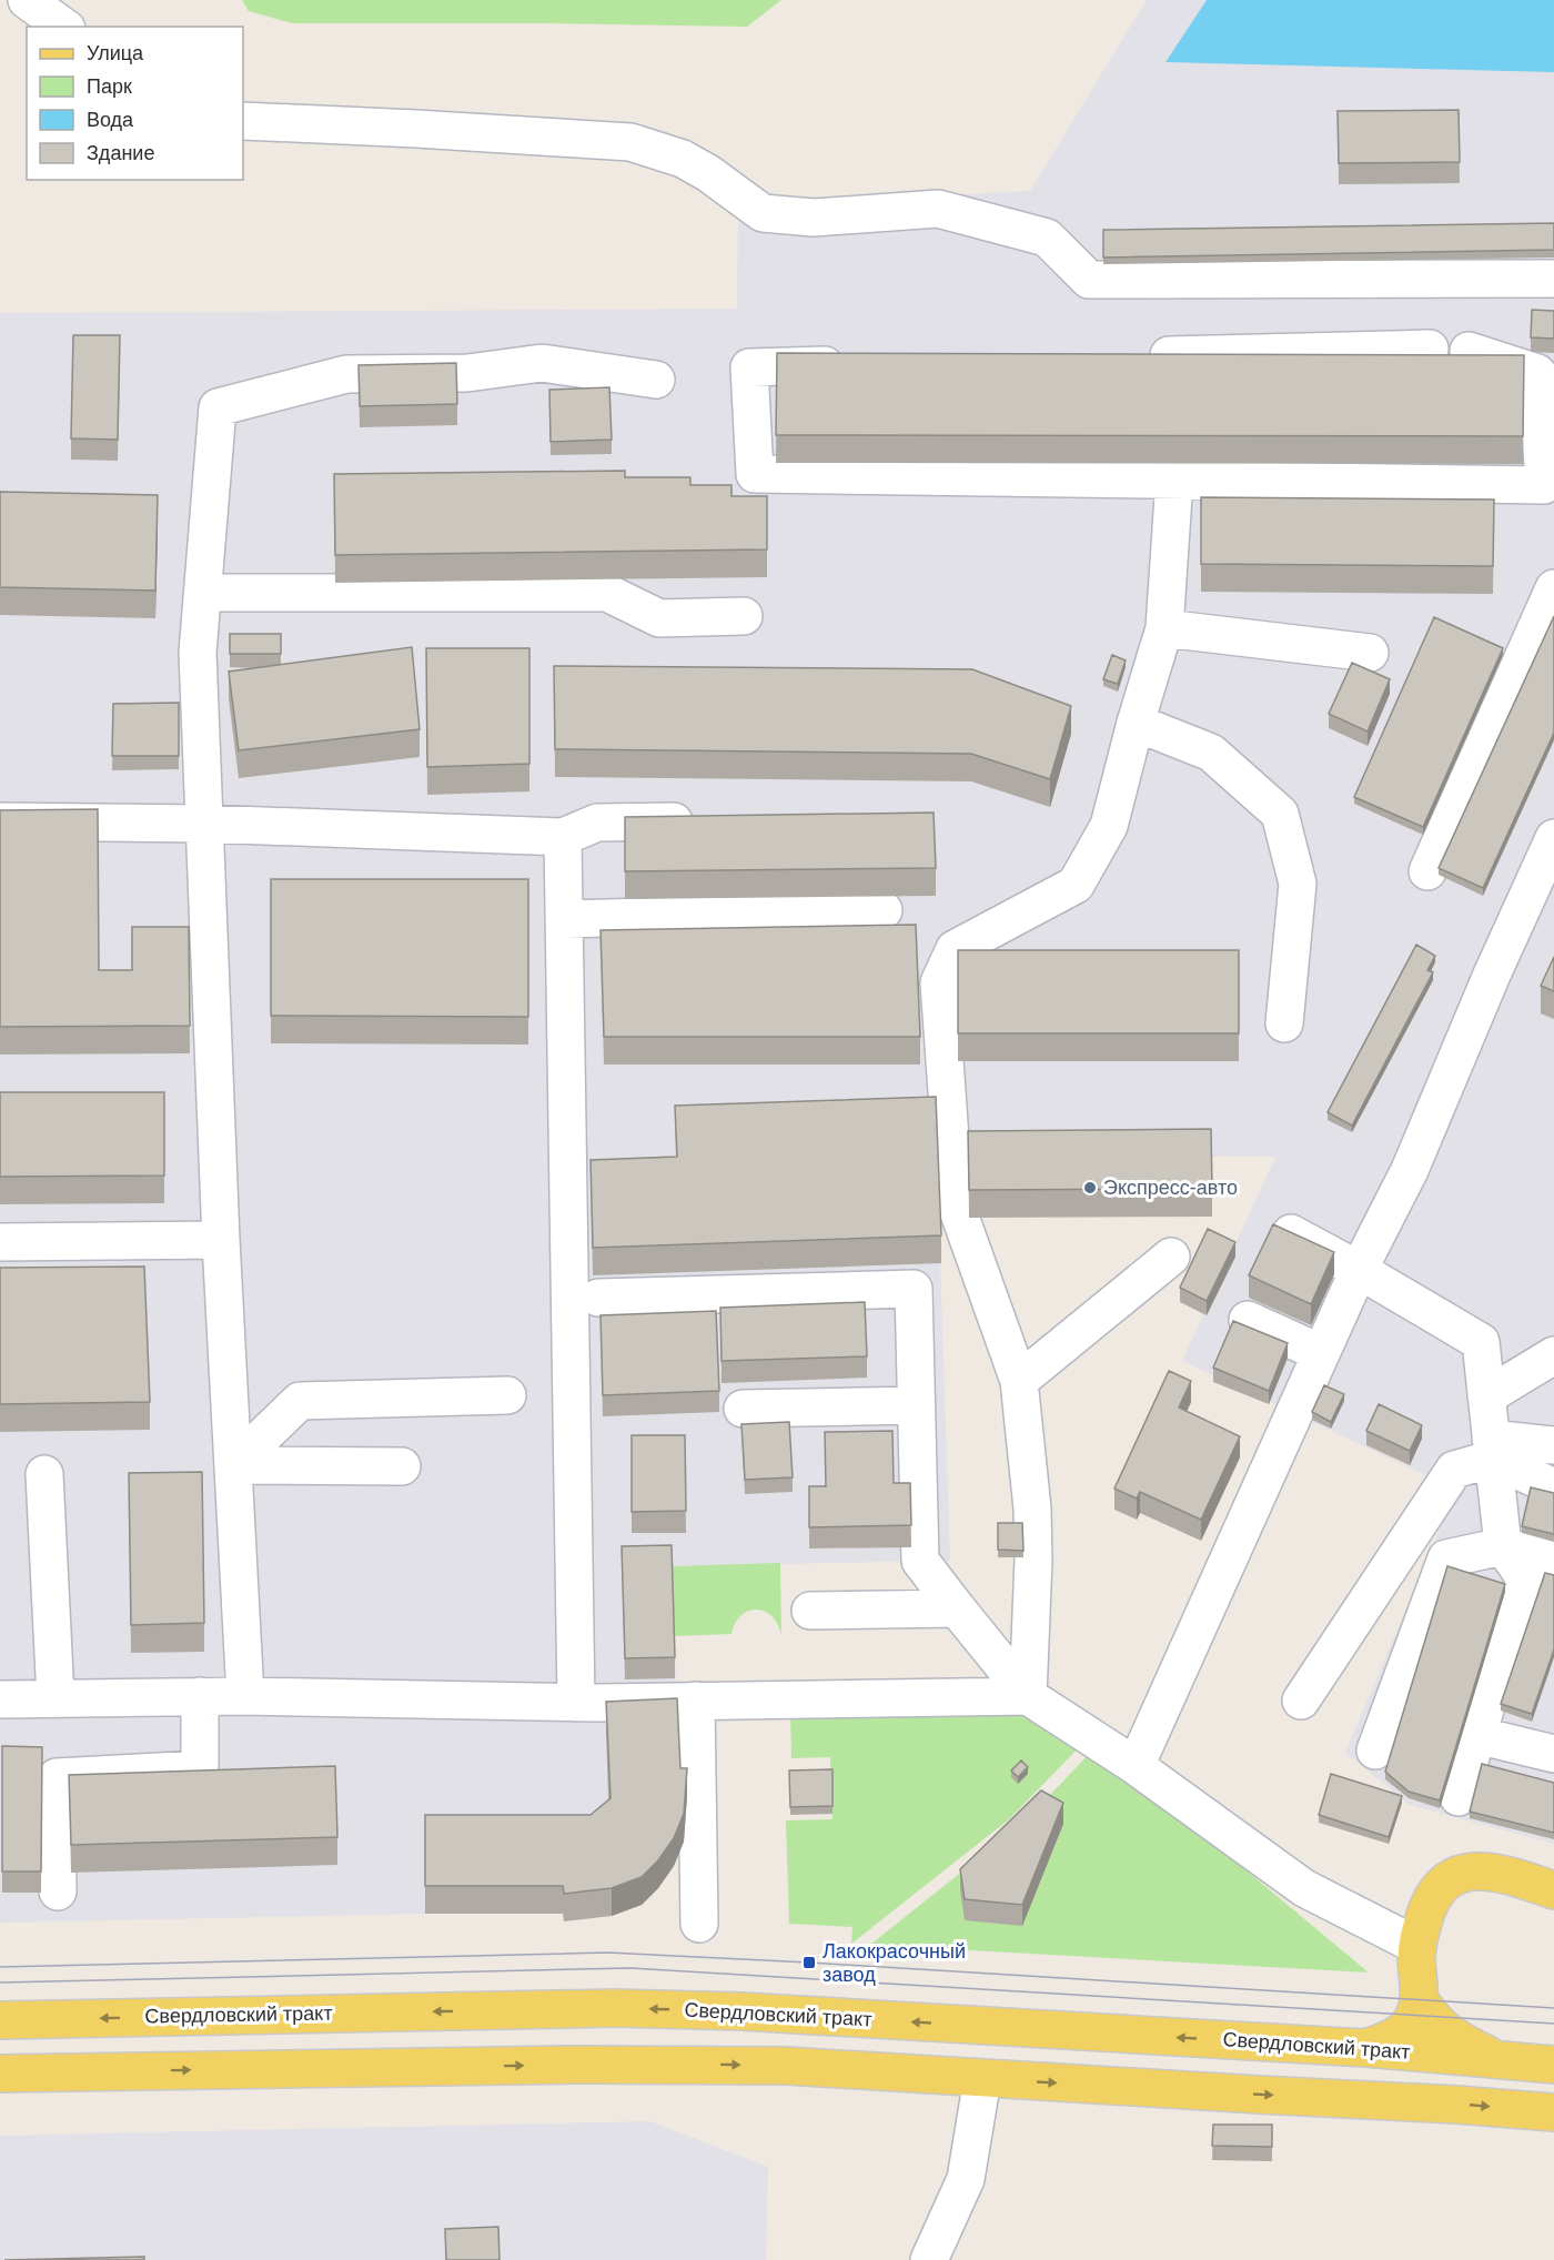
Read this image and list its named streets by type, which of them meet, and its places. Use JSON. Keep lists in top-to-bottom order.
{
  "streets": {
    "main road": ["Свердловский тракт"]
  },
  "places": {
    "other": ["Экспресс-авто"],
    "transit": ["Лакокрасочный завод"]
  },
  "legend": [
    "Улица",
    "Парк",
    "Вода",
    "Здание"
  ]
}
